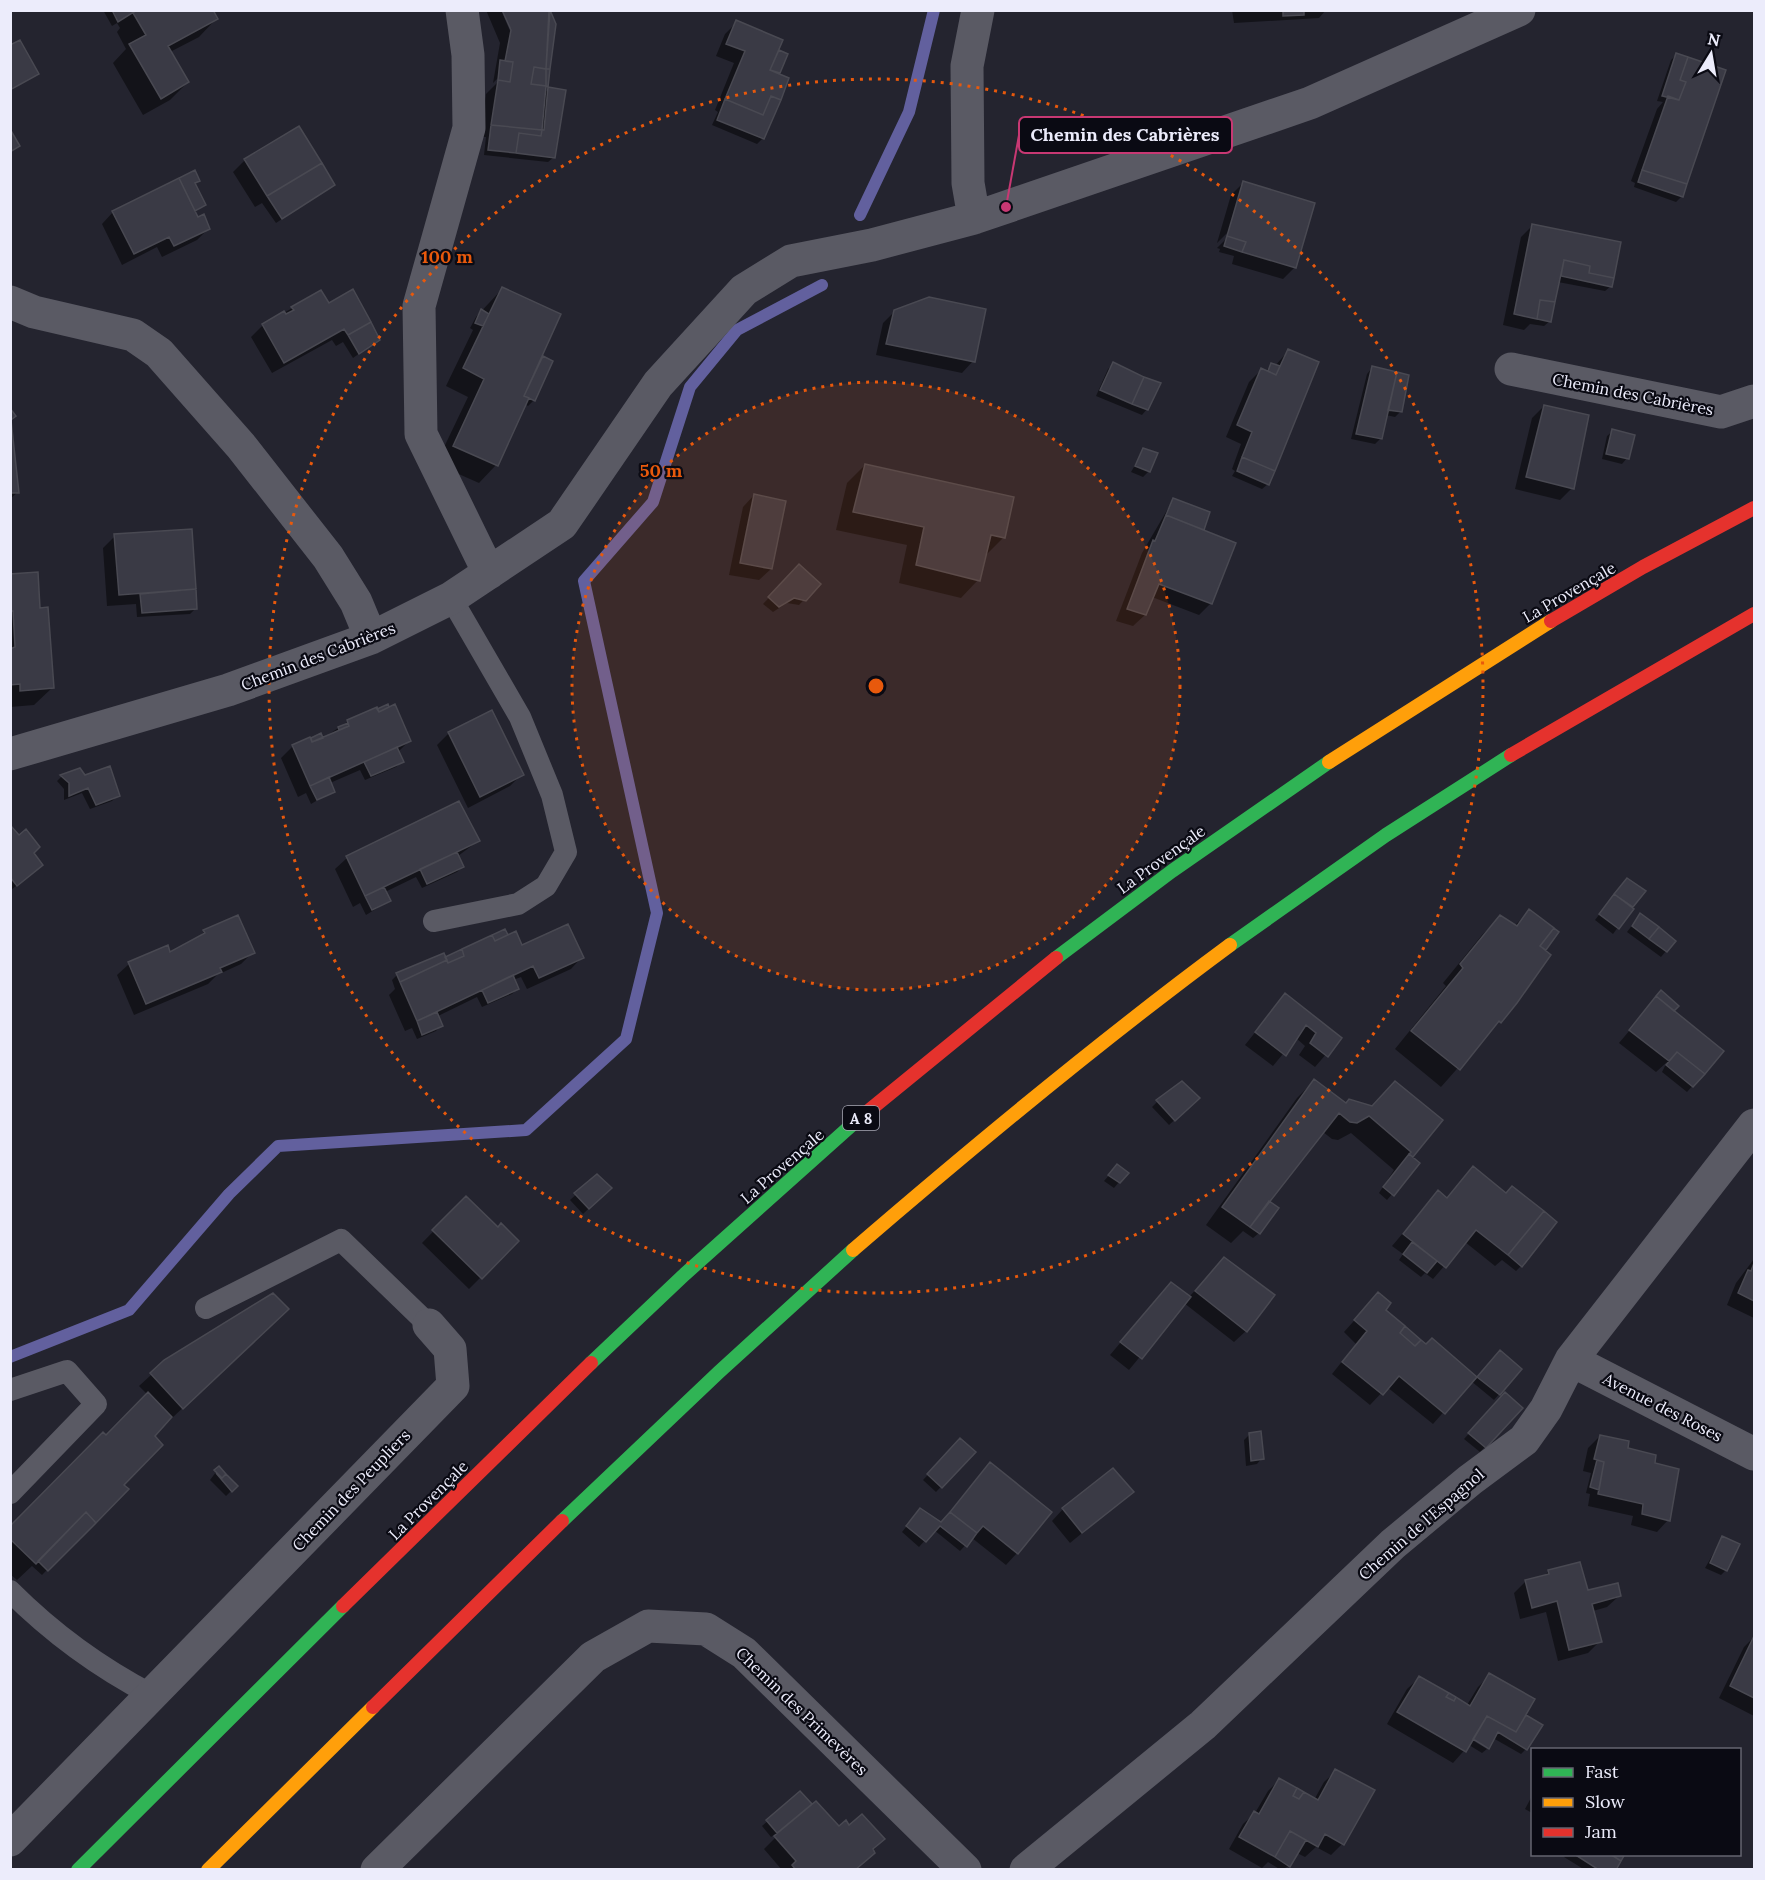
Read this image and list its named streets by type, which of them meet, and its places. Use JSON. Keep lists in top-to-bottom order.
{
  "streets": {
    "highway": ["La Provençale", "A 8"],
    "street": [
      "Chemin des Cabrières",
      "Avenue des Roses",
      "Chemin des Peupliers",
      "Chemin de l'Espagnol",
      "Chemin des Primevères"
    ]
  },
  "crossings": [
    ["Avenue des Roses", "Chemin de l'Espagnol"]
  ],
  "places": ["Chemin des Cabrières"],
  "legend": ["Fast", "Slow", "Jam"],
  "north": "top",
  "rings": ["100 m", "50 m"]
}
